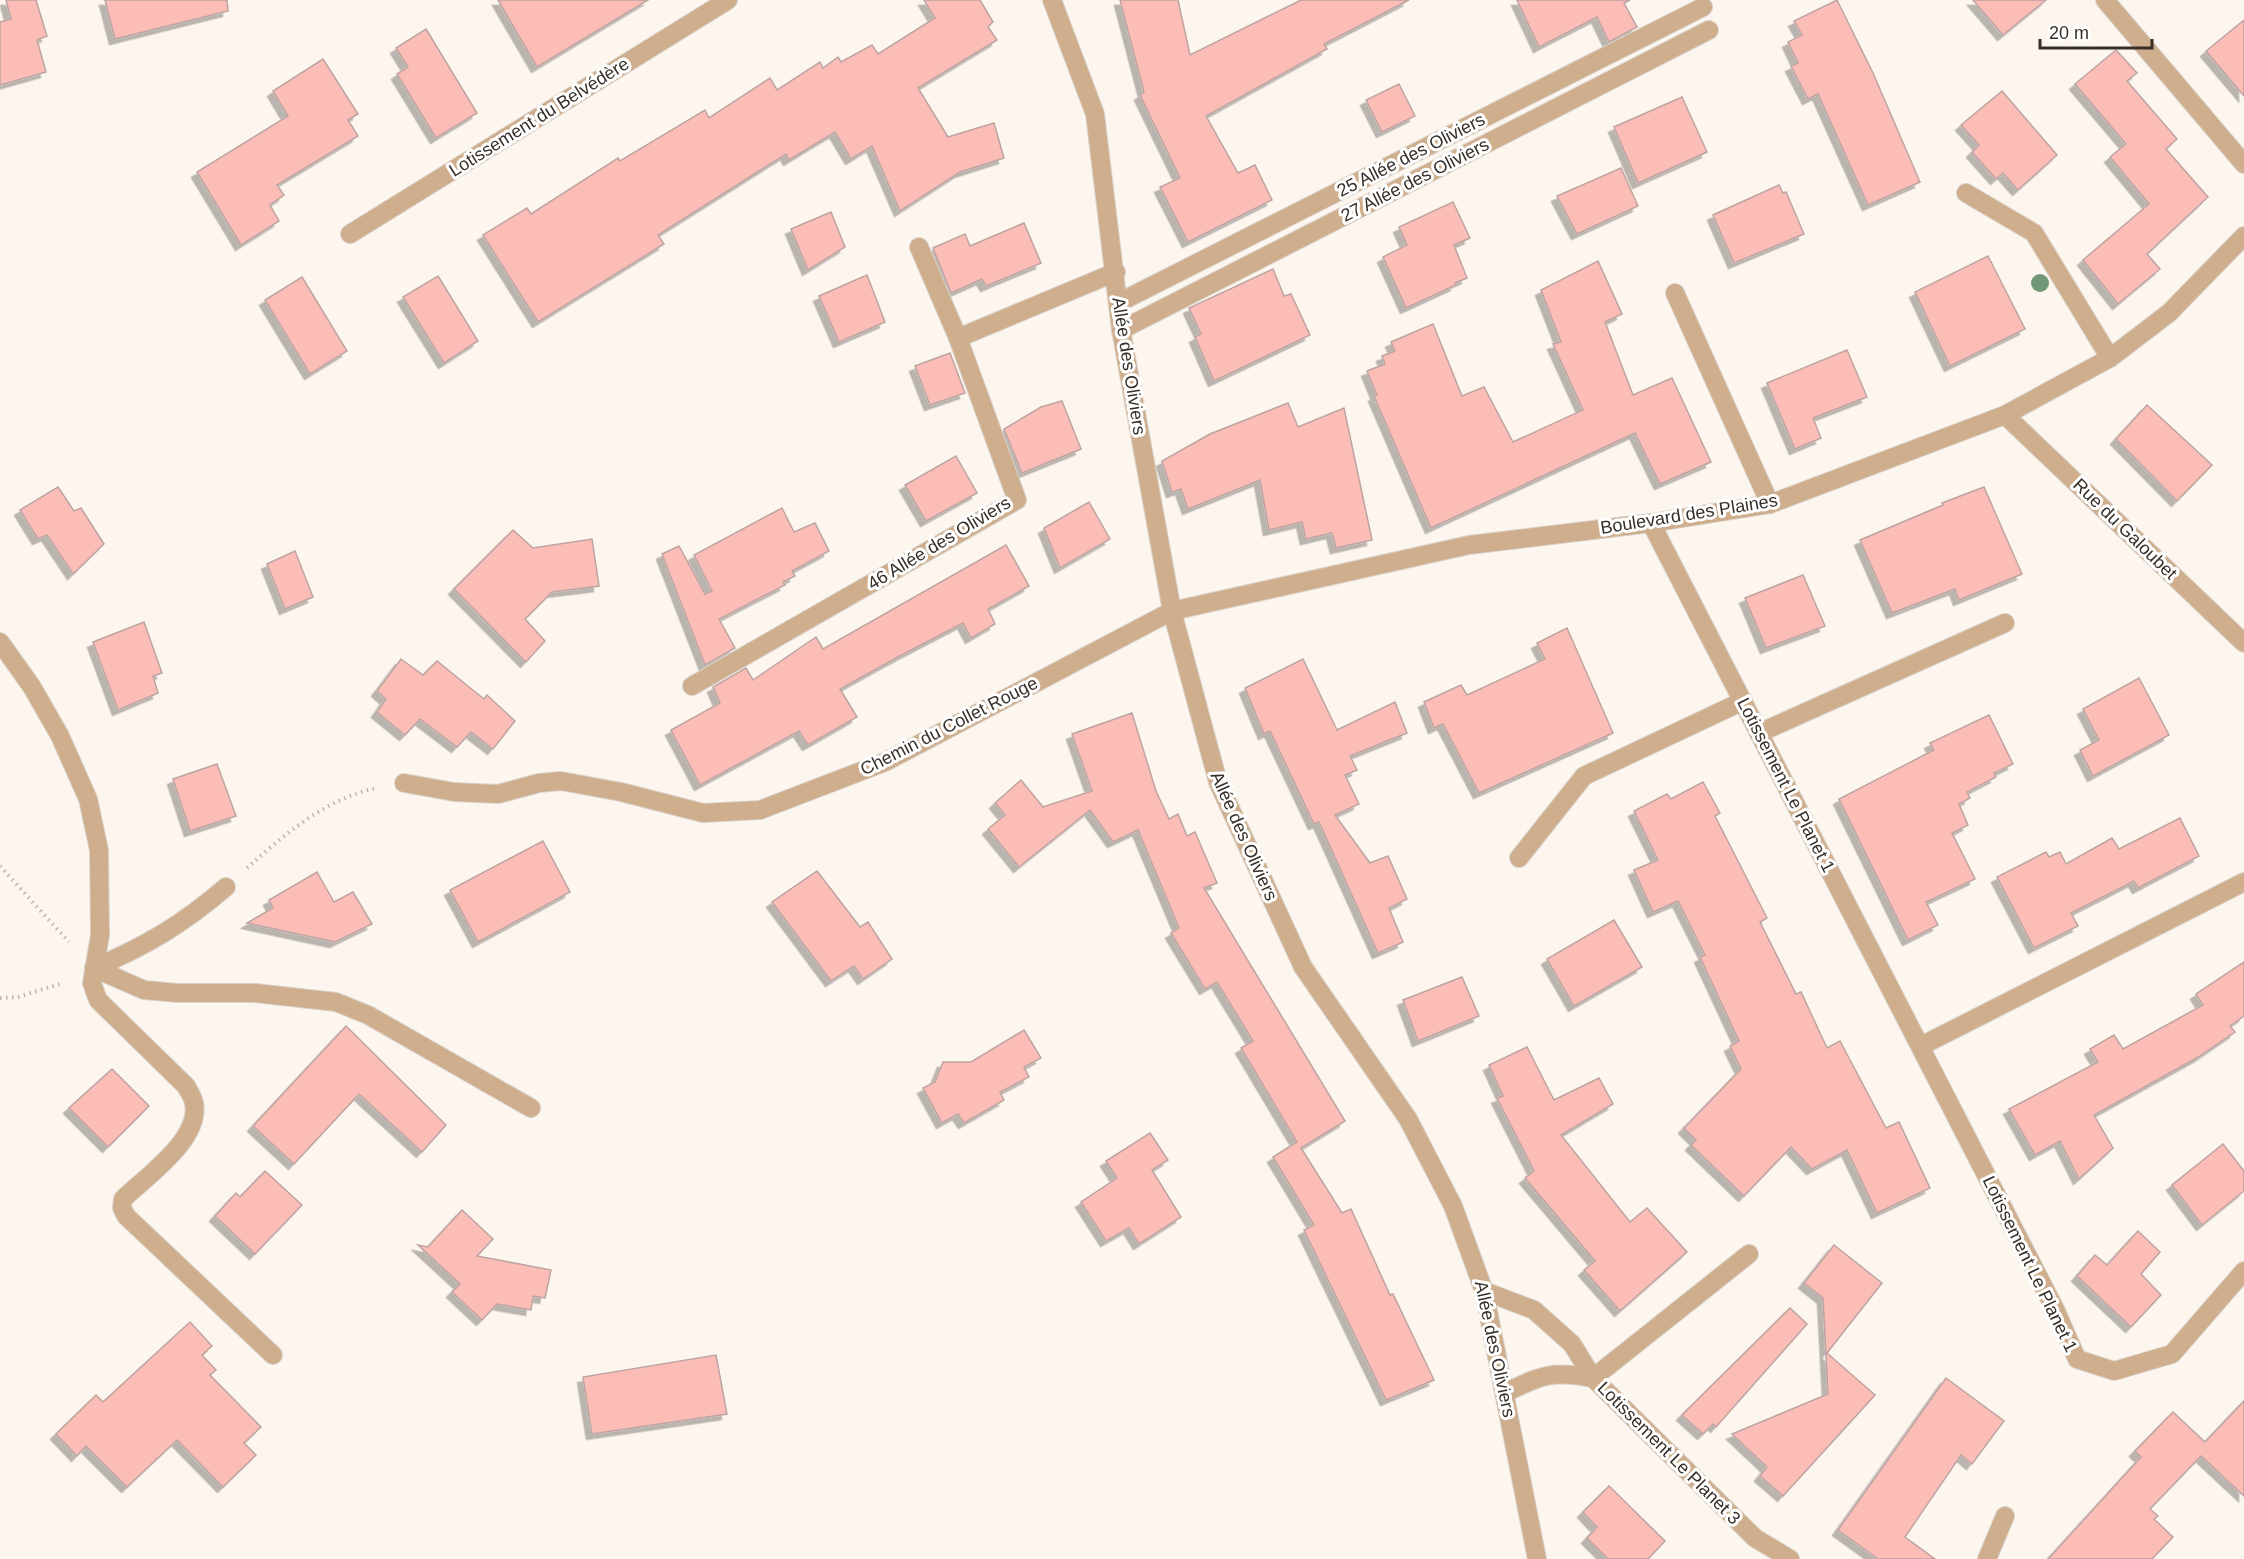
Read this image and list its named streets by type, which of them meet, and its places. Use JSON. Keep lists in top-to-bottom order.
{
  "streets": {
    "street": [
      "Lotissement du Belvédère",
      "25 Allée des Oliviers",
      "27 Allée des Oliviers",
      "Allée des Oliviers",
      "Boulevard des Plaines",
      "Rue du Galoubet",
      "46 Allée des Oliviers",
      "Chemin du Collet Rouge",
      "Lotissement Le Planet 1",
      "Lotissement Le Planet 3"
    ]
  },
  "crossings": [
    ["25 Allée des Oliviers", "Allée des Oliviers"],
    ["27 Allée des Oliviers", "Allée des Oliviers"],
    ["Allée des Oliviers", "Boulevard des Plaines"],
    ["Allée des Oliviers", "Chemin du Collet Rouge"],
    ["Boulevard des Plaines", "Rue du Galoubet"],
    ["Boulevard des Plaines", "Chemin du Collet Rouge"],
    ["Boulevard des Plaines", "Lotissement Le Planet 1"]
  ],
  "scale_bar": "20 m"
}
